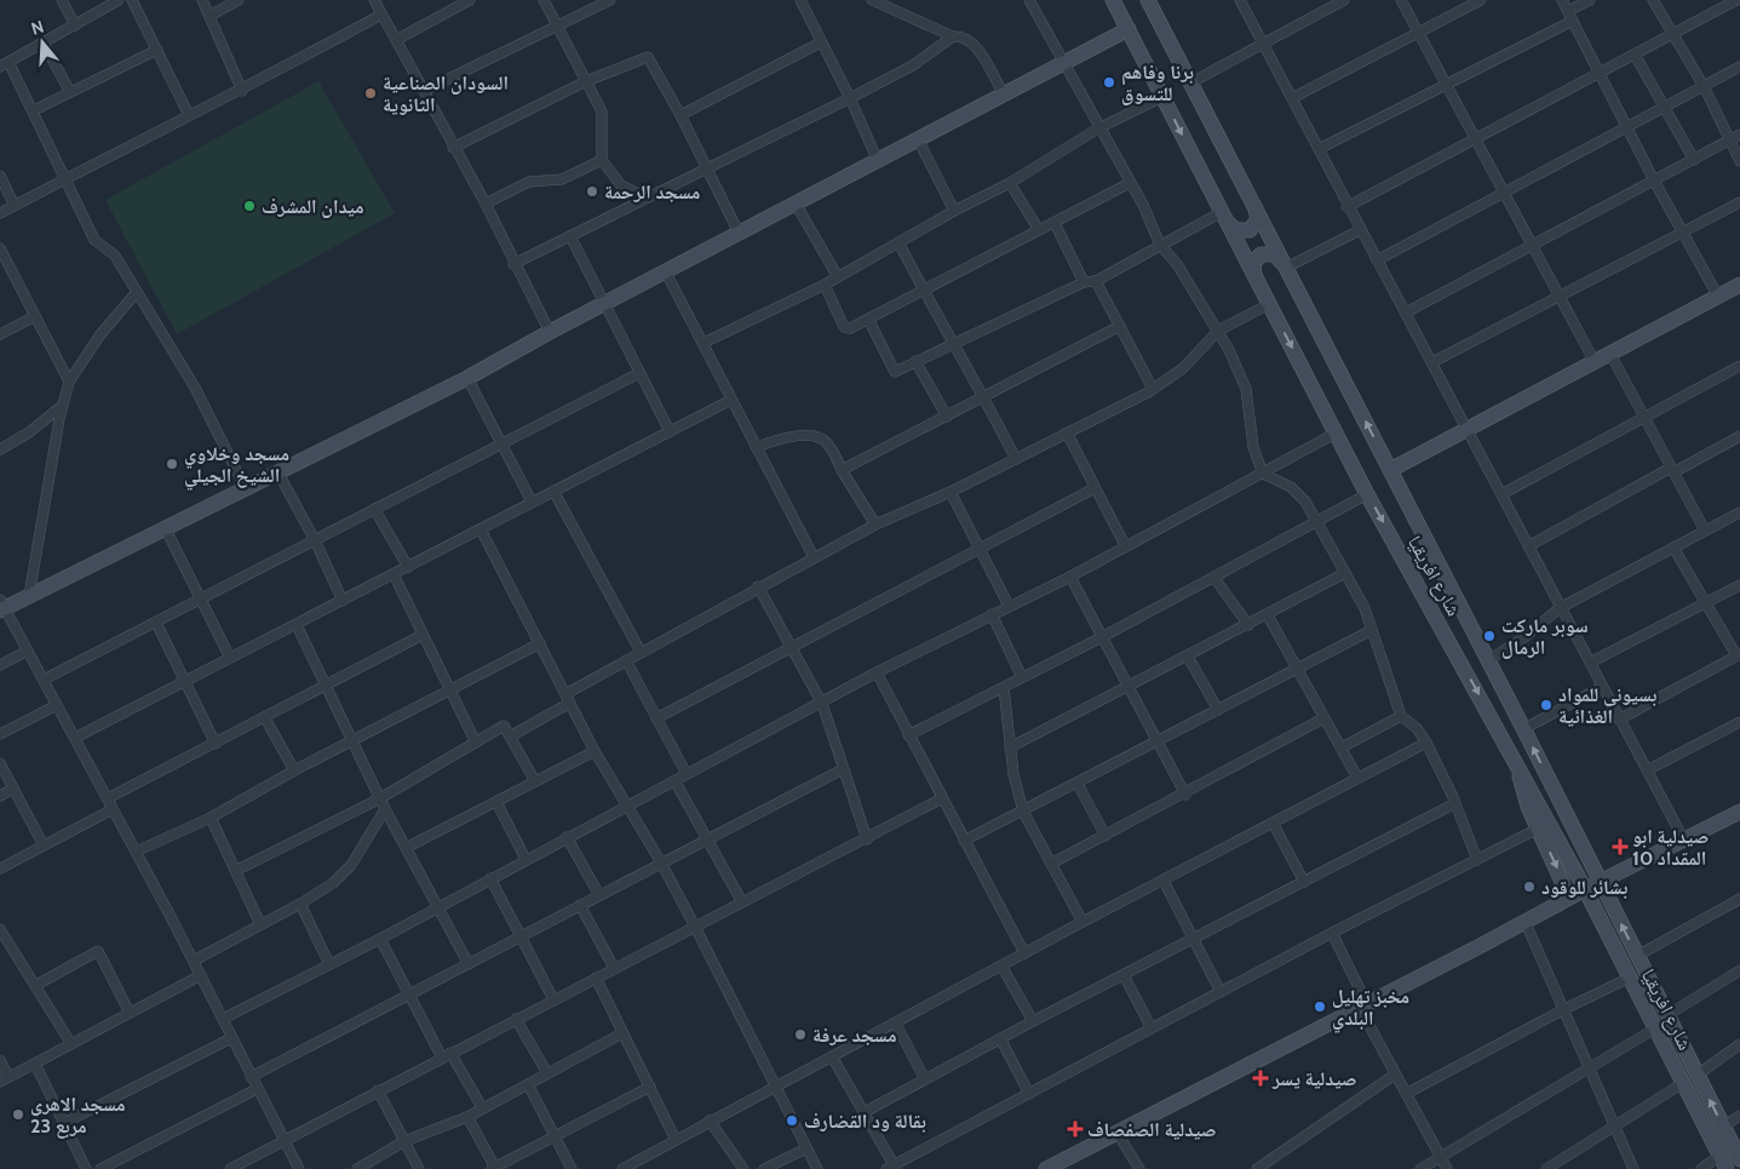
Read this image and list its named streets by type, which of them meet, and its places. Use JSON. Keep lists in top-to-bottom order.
{
  "streets": {
    "street": ["شارع افريقيا"]
  },
  "places": {
    "other": [
      "برنا وفاهم للتسوق",
      "السودان الصناعية الثانوية",
      "مسجد الرحمة",
      "ميدان المشرف",
      "مسجد وخلاوي الشيخ الجيلي",
      "سوبر ماركت الرمال",
      "بسيوني للمواد الغذائية",
      "بشائر للوقود",
      "مخبز تهليل البلدي",
      "مسجد عرفة",
      "مسجد الاهري مربع 23",
      "بقالة ود القضارف"
    ],
    "health": ["صيدلية ابو المقداد 10", "صيدلية يسر", "صيدلية الصفصاف"]
  },
  "north": "top"
}
